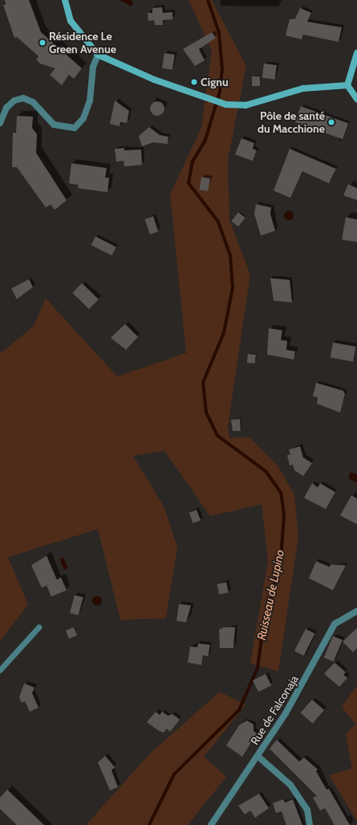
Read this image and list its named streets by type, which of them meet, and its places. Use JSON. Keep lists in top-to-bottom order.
{
  "streets": {
    "street": ["Rue de Falconaja"]
  },
  "water": ["Ruisseau de Lupino"],
  "places": ["Résidence Le Green Avenue", "Cignu", "Pôle de santé du Macchione"]
}
